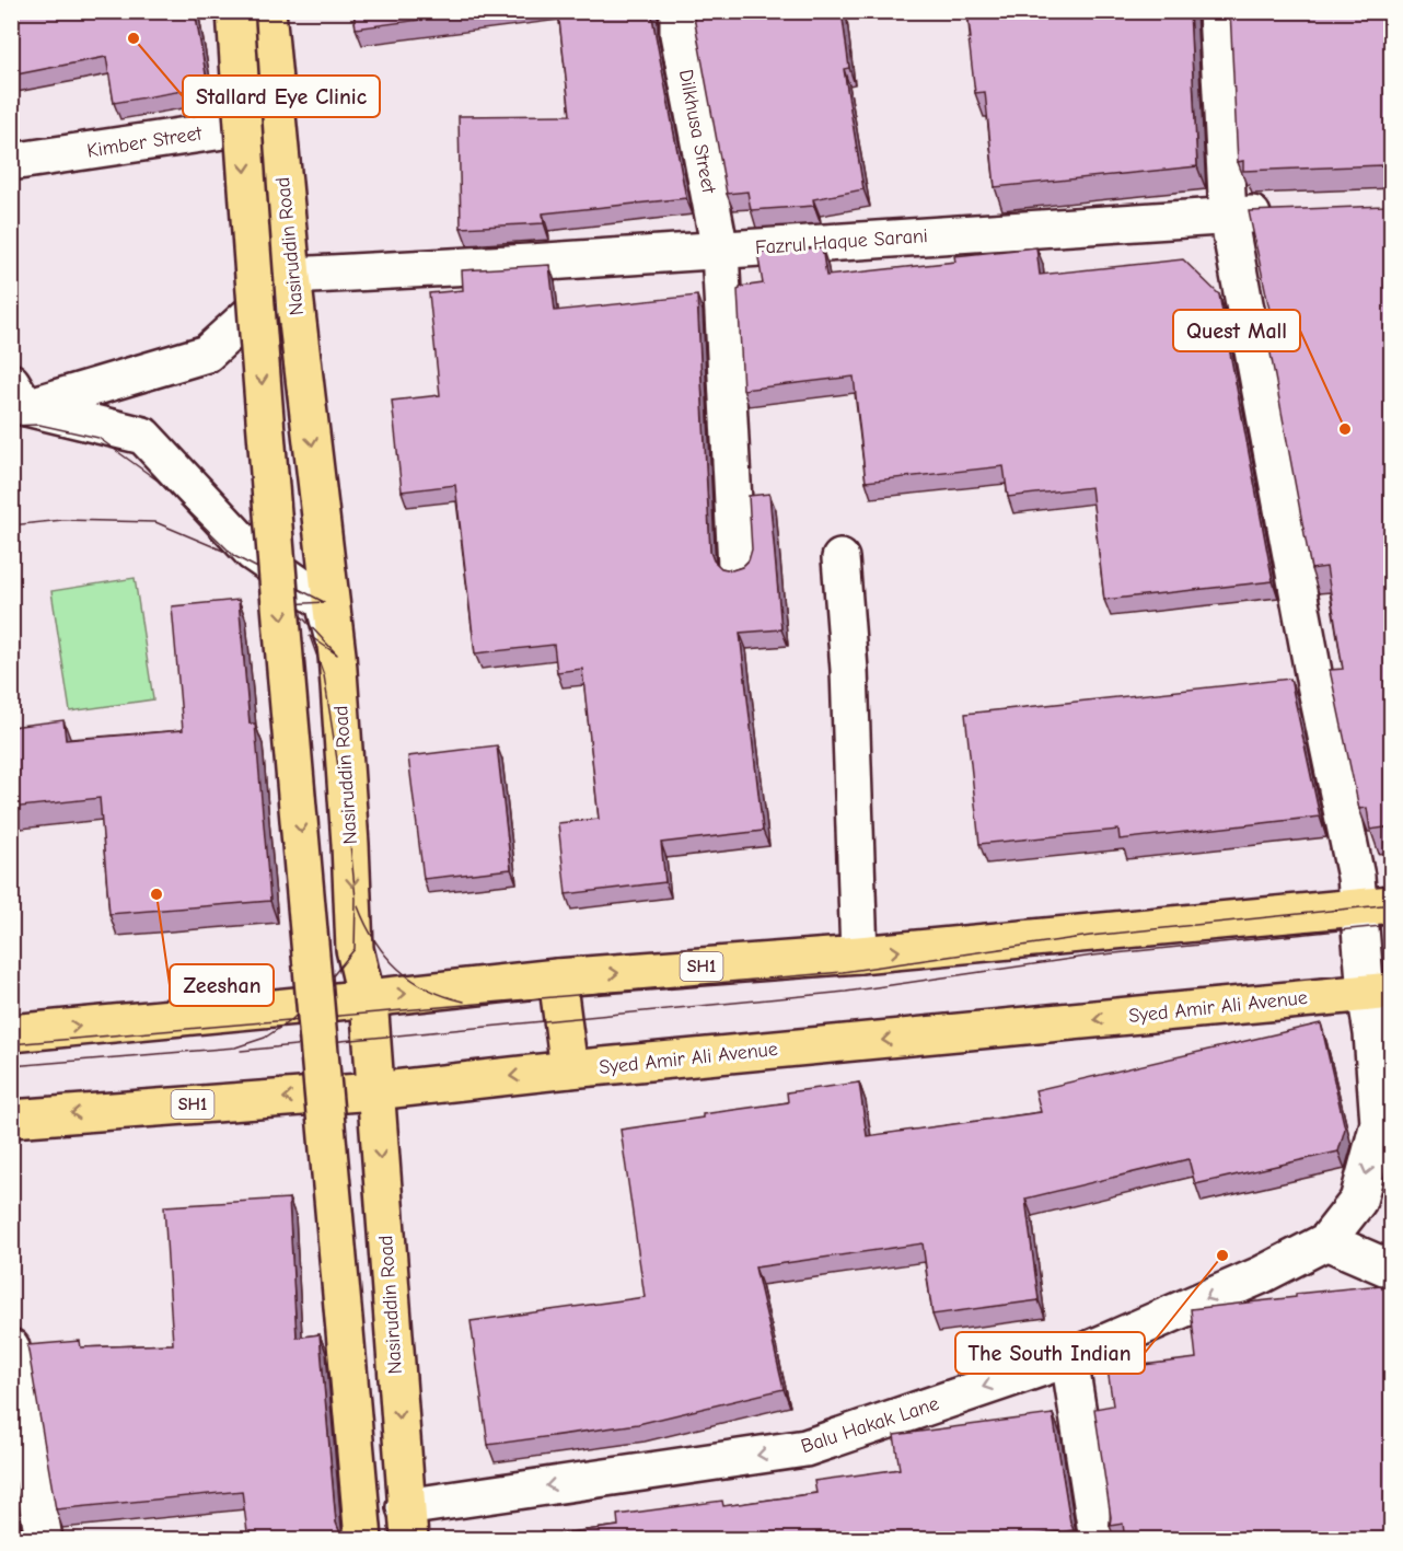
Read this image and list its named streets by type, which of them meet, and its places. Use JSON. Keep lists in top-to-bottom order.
{
  "streets": {
    "main road": ["Nasiruddin Road", "SH1", "Syed Amir Ali Avenue"],
    "street": [
      "Dilkhusa Street",
      "Kimber Street",
      "Fazrul Haque Sarani",
      "Balu Hakak Lane"
    ]
  },
  "crossings": [
    ["Dilkhusa Street", "Fazrul Haque Sarani"],
    ["Kimber Street", "Nasiruddin Road"],
    ["Fazrul Haque Sarani", "Nasiruddin Road"],
    ["Nasiruddin Road", "SH1"],
    ["Nasiruddin Road", "Syed Amir Ali Avenue"],
    ["Nasiruddin Road", "Balu Hakak Lane"]
  ],
  "one_way": ["Balu Hakak Lane"],
  "places": [
    "Stallard Eye Clinic",
    "Quest Mall",
    "Zeeshan",
    "The South Indian"
  ]
}
